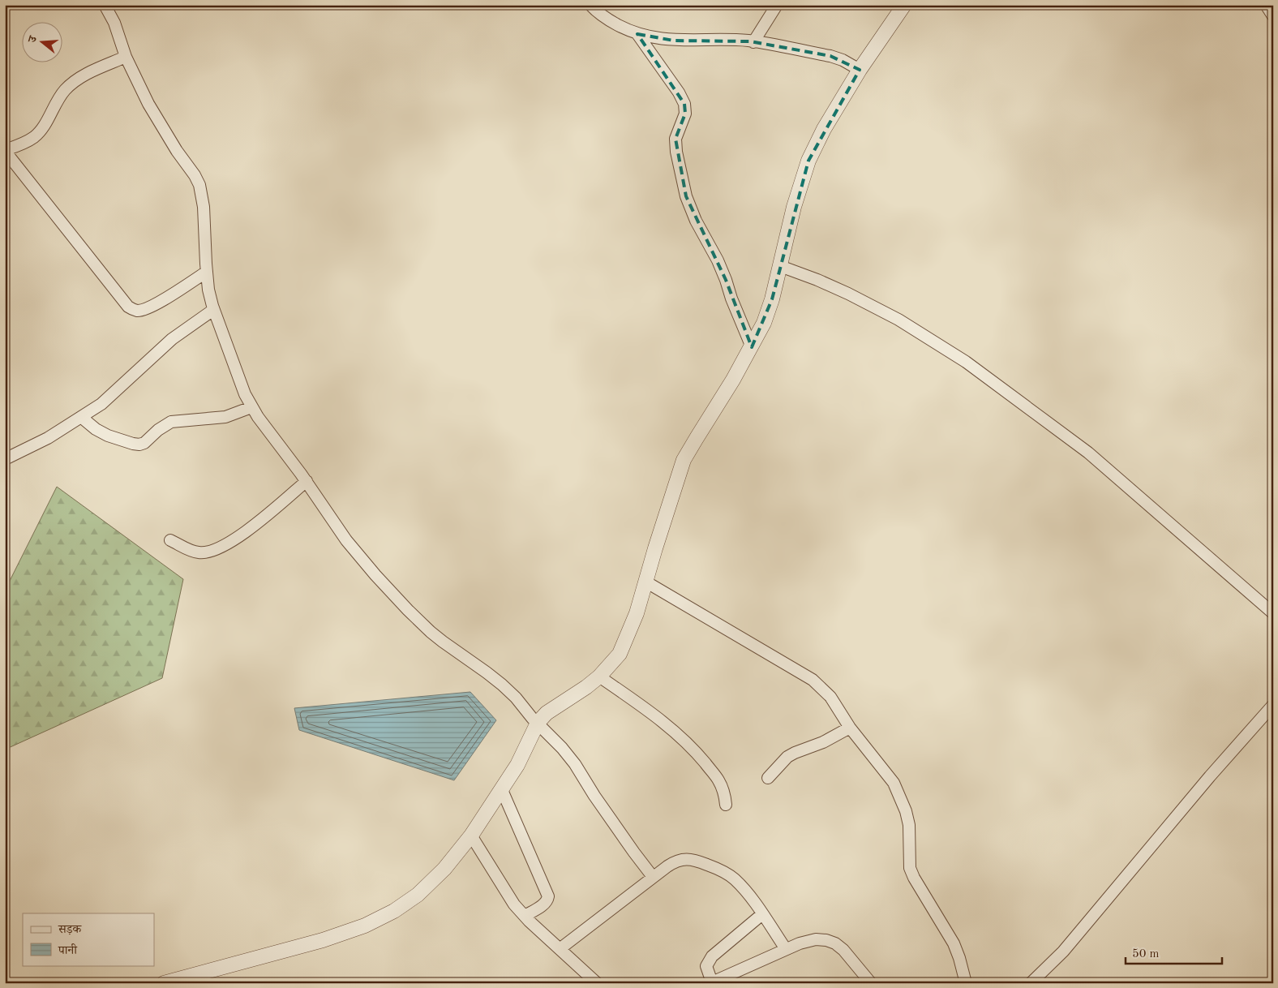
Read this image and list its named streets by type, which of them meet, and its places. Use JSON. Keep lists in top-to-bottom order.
{
  "legend": ["सड़क", "पानी"],
  "scale_bar": "50 m",
  "north": "left"
}
